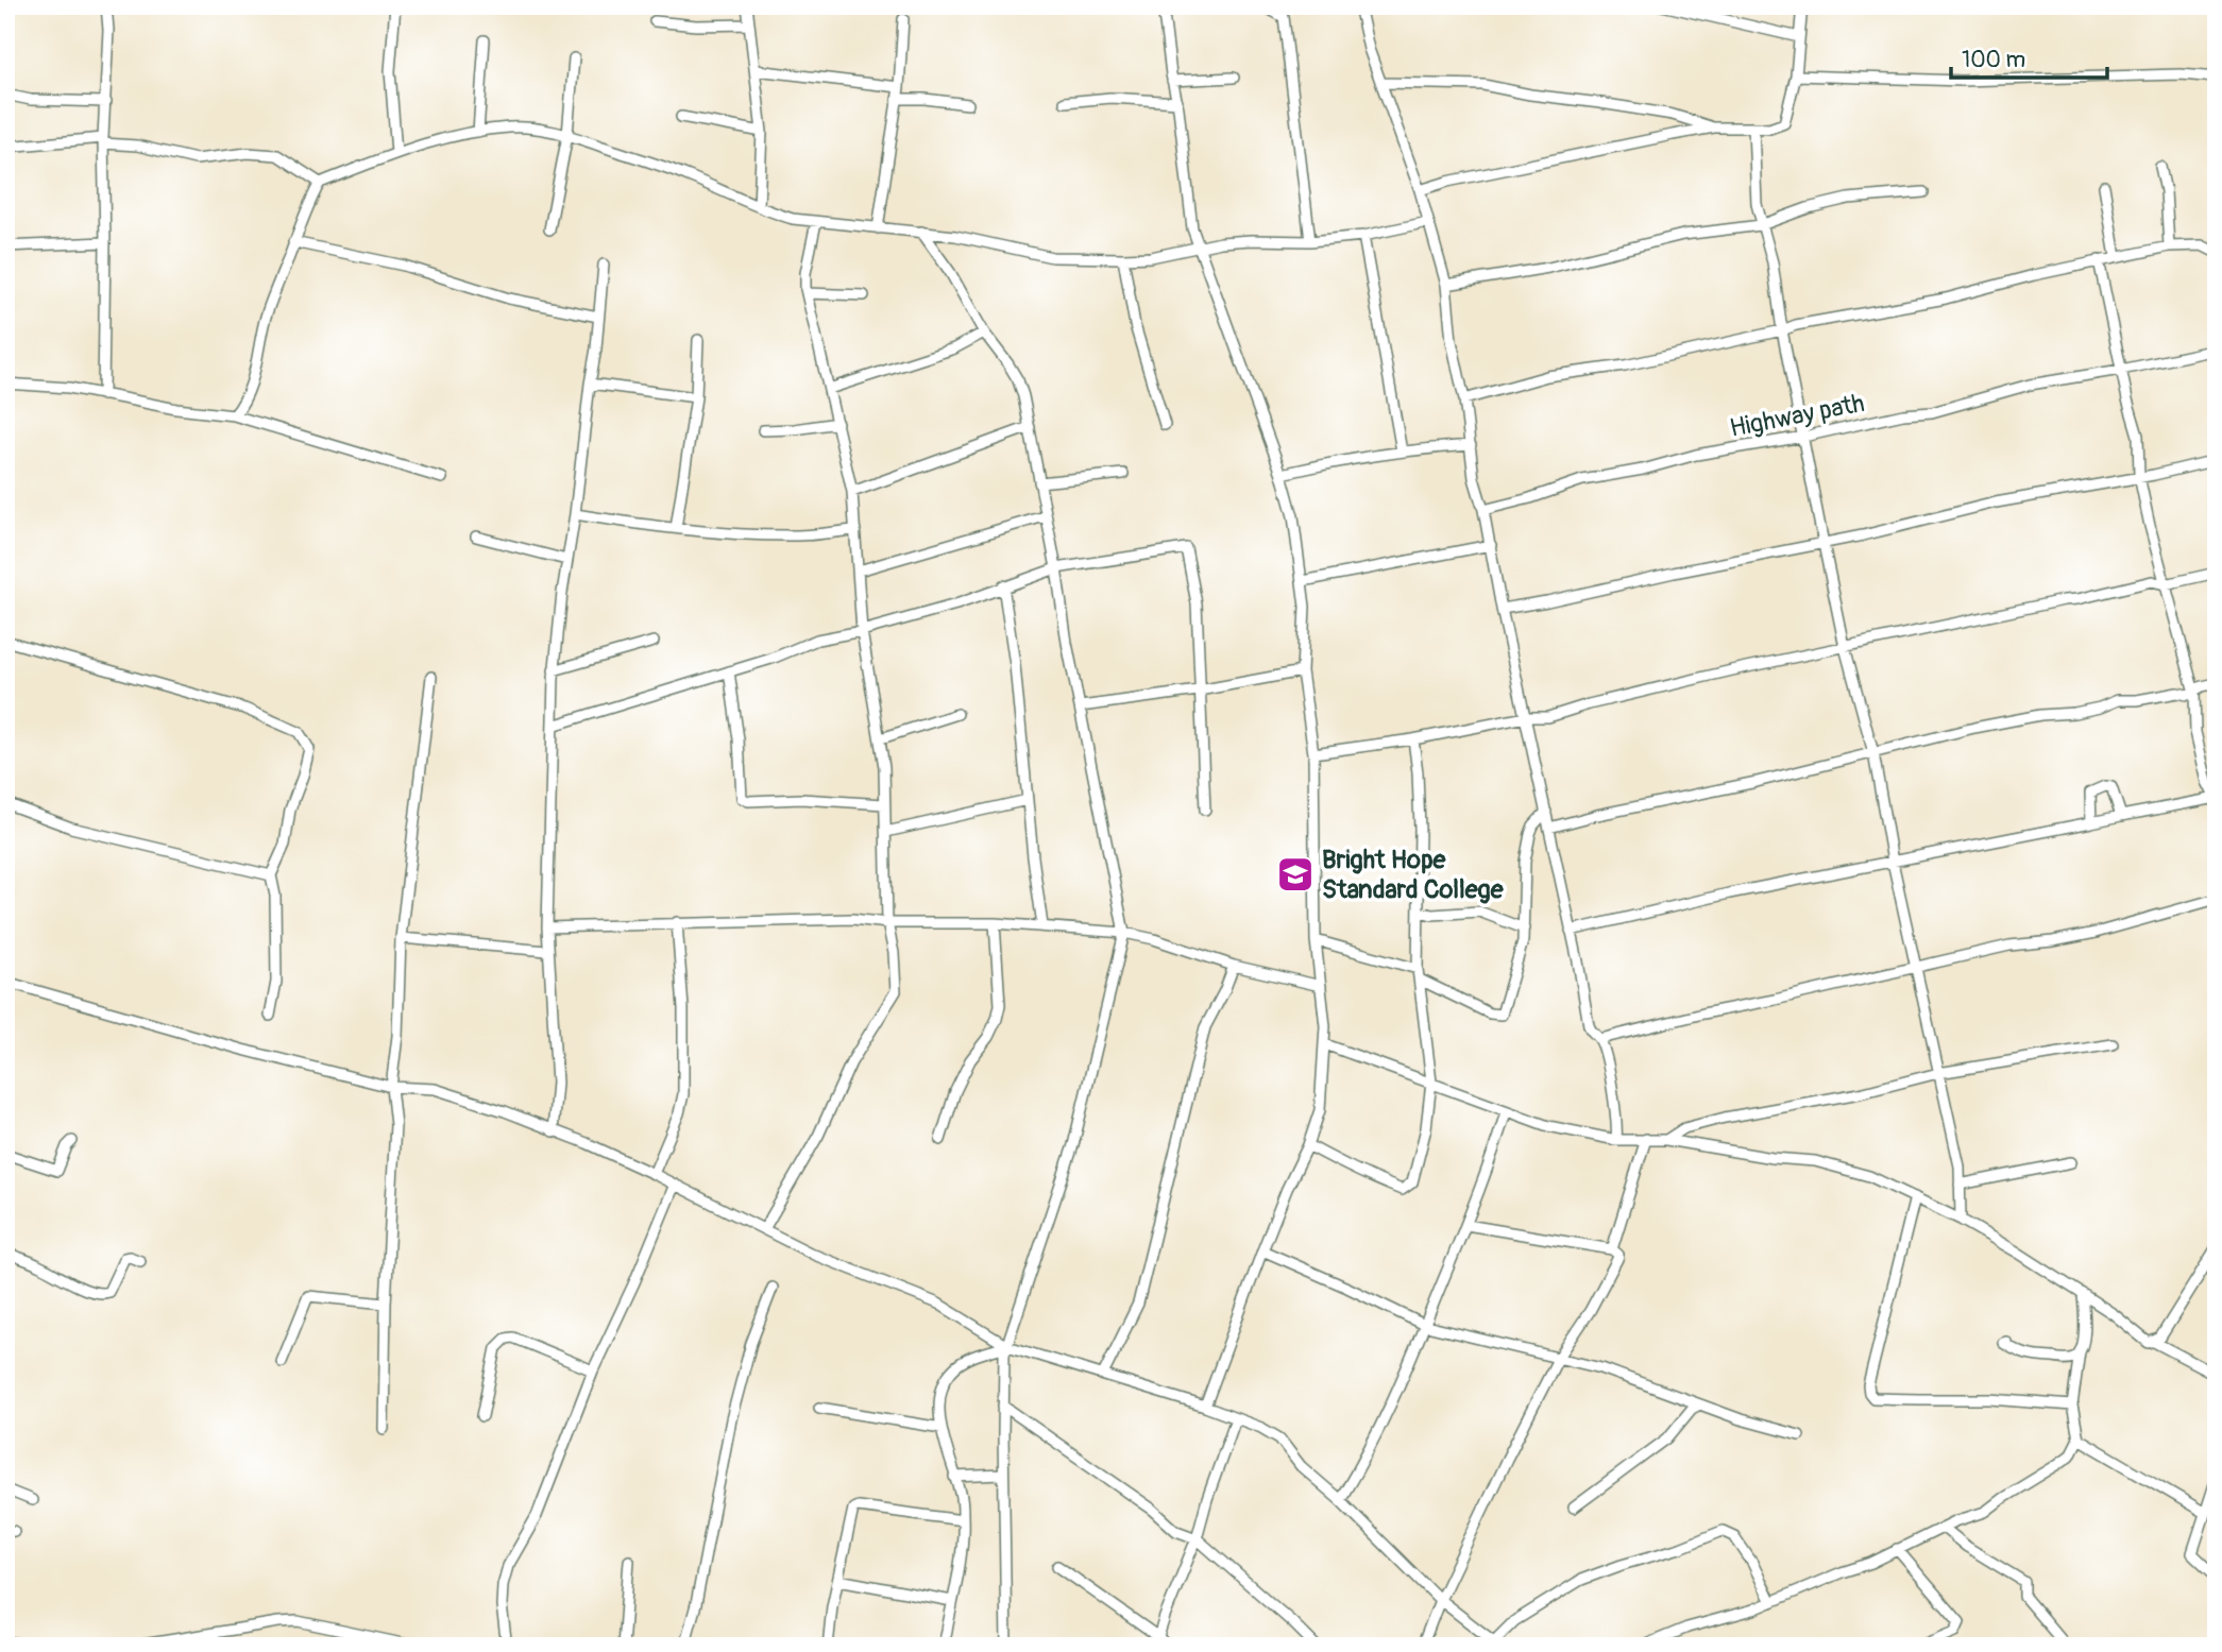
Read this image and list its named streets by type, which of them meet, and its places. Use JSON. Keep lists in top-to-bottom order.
{
  "streets": {
    "street": ["Highway path"]
  },
  "places": {
    "school or university": ["Bright Hope Standard College"]
  },
  "scale_bar": "100 m"
}
